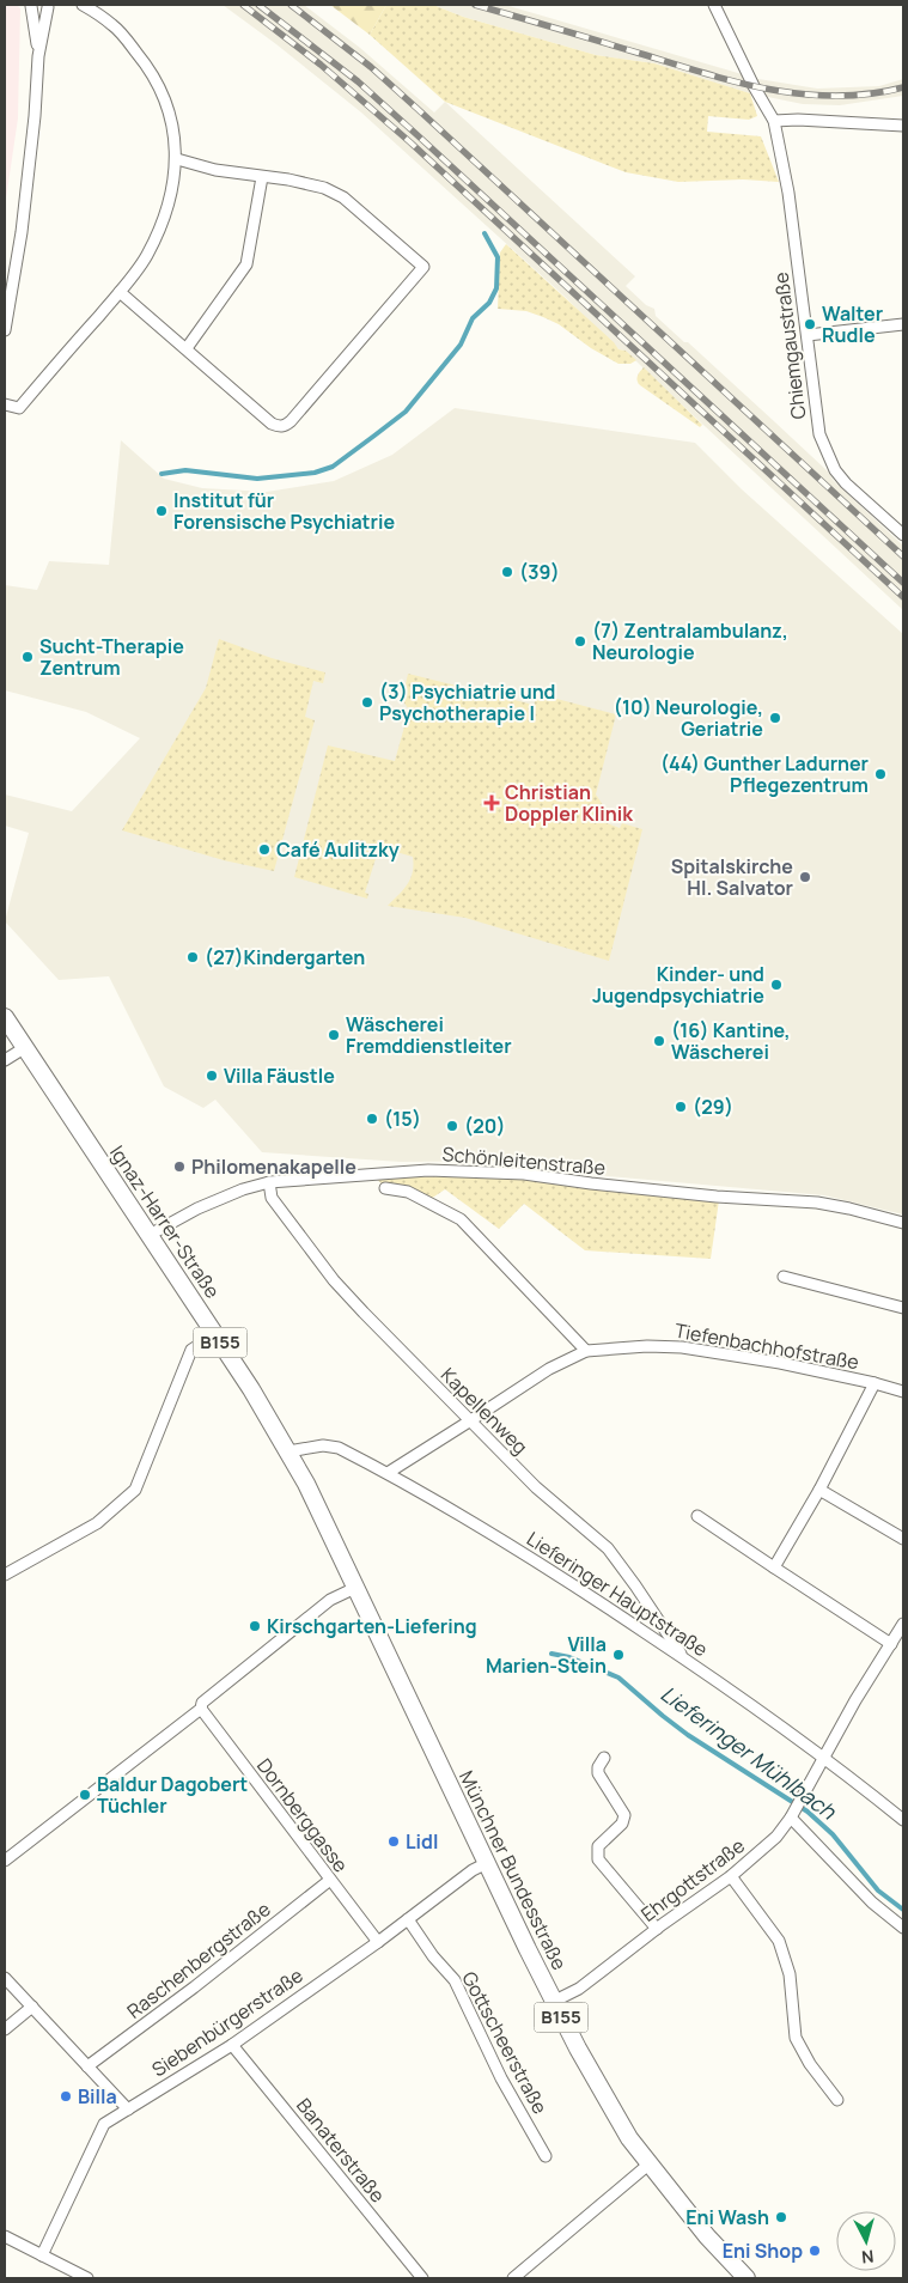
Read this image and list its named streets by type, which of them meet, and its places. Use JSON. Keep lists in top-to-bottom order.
{
  "streets": {
    "main road": ["Ignaz-Harrer-Straße", "B155", "Münchner Bundesstraße"],
    "street": [
      "Chiemgaustraße",
      "Schönleitenstraße",
      "Tiefenbachhofstraße",
      "Kapellenweg",
      "Lieferinger Hauptstraße",
      "Dornberggasse",
      "Ehrgottstraße",
      "Raschenbergstraße",
      "Siebenbürgerstraße",
      "Gottscheerstraße",
      "Banaterstraße"
    ]
  },
  "crossings": [
    ["Schönleitenstraße", "Ignaz-Harrer-Straße"],
    ["Schönleitenstraße", "Kapellenweg"],
    ["Ignaz-Harrer-Straße", "Lieferinger Hauptstraße"],
    ["Ignaz-Harrer-Straße", "Münchner Bundesstraße"],
    ["Tiefenbachhofstraße", "Kapellenweg"],
    ["Tiefenbachhofstraße", "Lieferinger Hauptstraße"],
    ["Kapellenweg", "Lieferinger Hauptstraße"],
    ["Lieferinger Hauptstraße", "Münchner Bundesstraße"],
    ["Lieferinger Hauptstraße", "Ehrgottstraße"],
    ["Dornberggasse", "Raschenbergstraße"],
    ["Dornberggasse", "Siebenbürgerstraße"],
    ["Münchner Bundesstraße", "Ehrgottstraße"],
    ["Münchner Bundesstraße", "Siebenbürgerstraße"],
    ["Siebenbürgerstraße", "Gottscheerstraße"],
    ["Siebenbürgerstraße", "Banaterstraße"]
  ],
  "water": ["Lieferinger Mühlbach"],
  "places": {
    "other": [
      "Walter Rudle",
      "Institut für Forensische Psychiatrie",
      "(39)",
      "(7) Zentralambulanz, Neurologie",
      "Sucht-Therapie Zentrum",
      "(3) Psychiatrie und Psychotherapie I",
      "(10) Neurologie, Geriatrie",
      "(44) Gunther Ladurner Pflegezentrum",
      "Café Aulitzky",
      "Spitalskirche Hl. Salvator",
      "(27)Kindergarten",
      "Kinder- und Jugendpsychiatrie",
      "Wäscherei Fremddienstleiter",
      "(16) Kantine, Wäscherei",
      "Villa Fäustle",
      "(29)",
      "(15)",
      "(20)",
      "Philomenakapelle",
      "Kirschgarten-Liefering",
      "Villa Marien-Stein",
      "Baldur Dagobert Tüchler",
      "Lidl",
      "Billa",
      "Eni Wash",
      "Eni Shop"
    ],
    "health": ["Christian Doppler Klinik"]
  },
  "north": "bottom"
}
